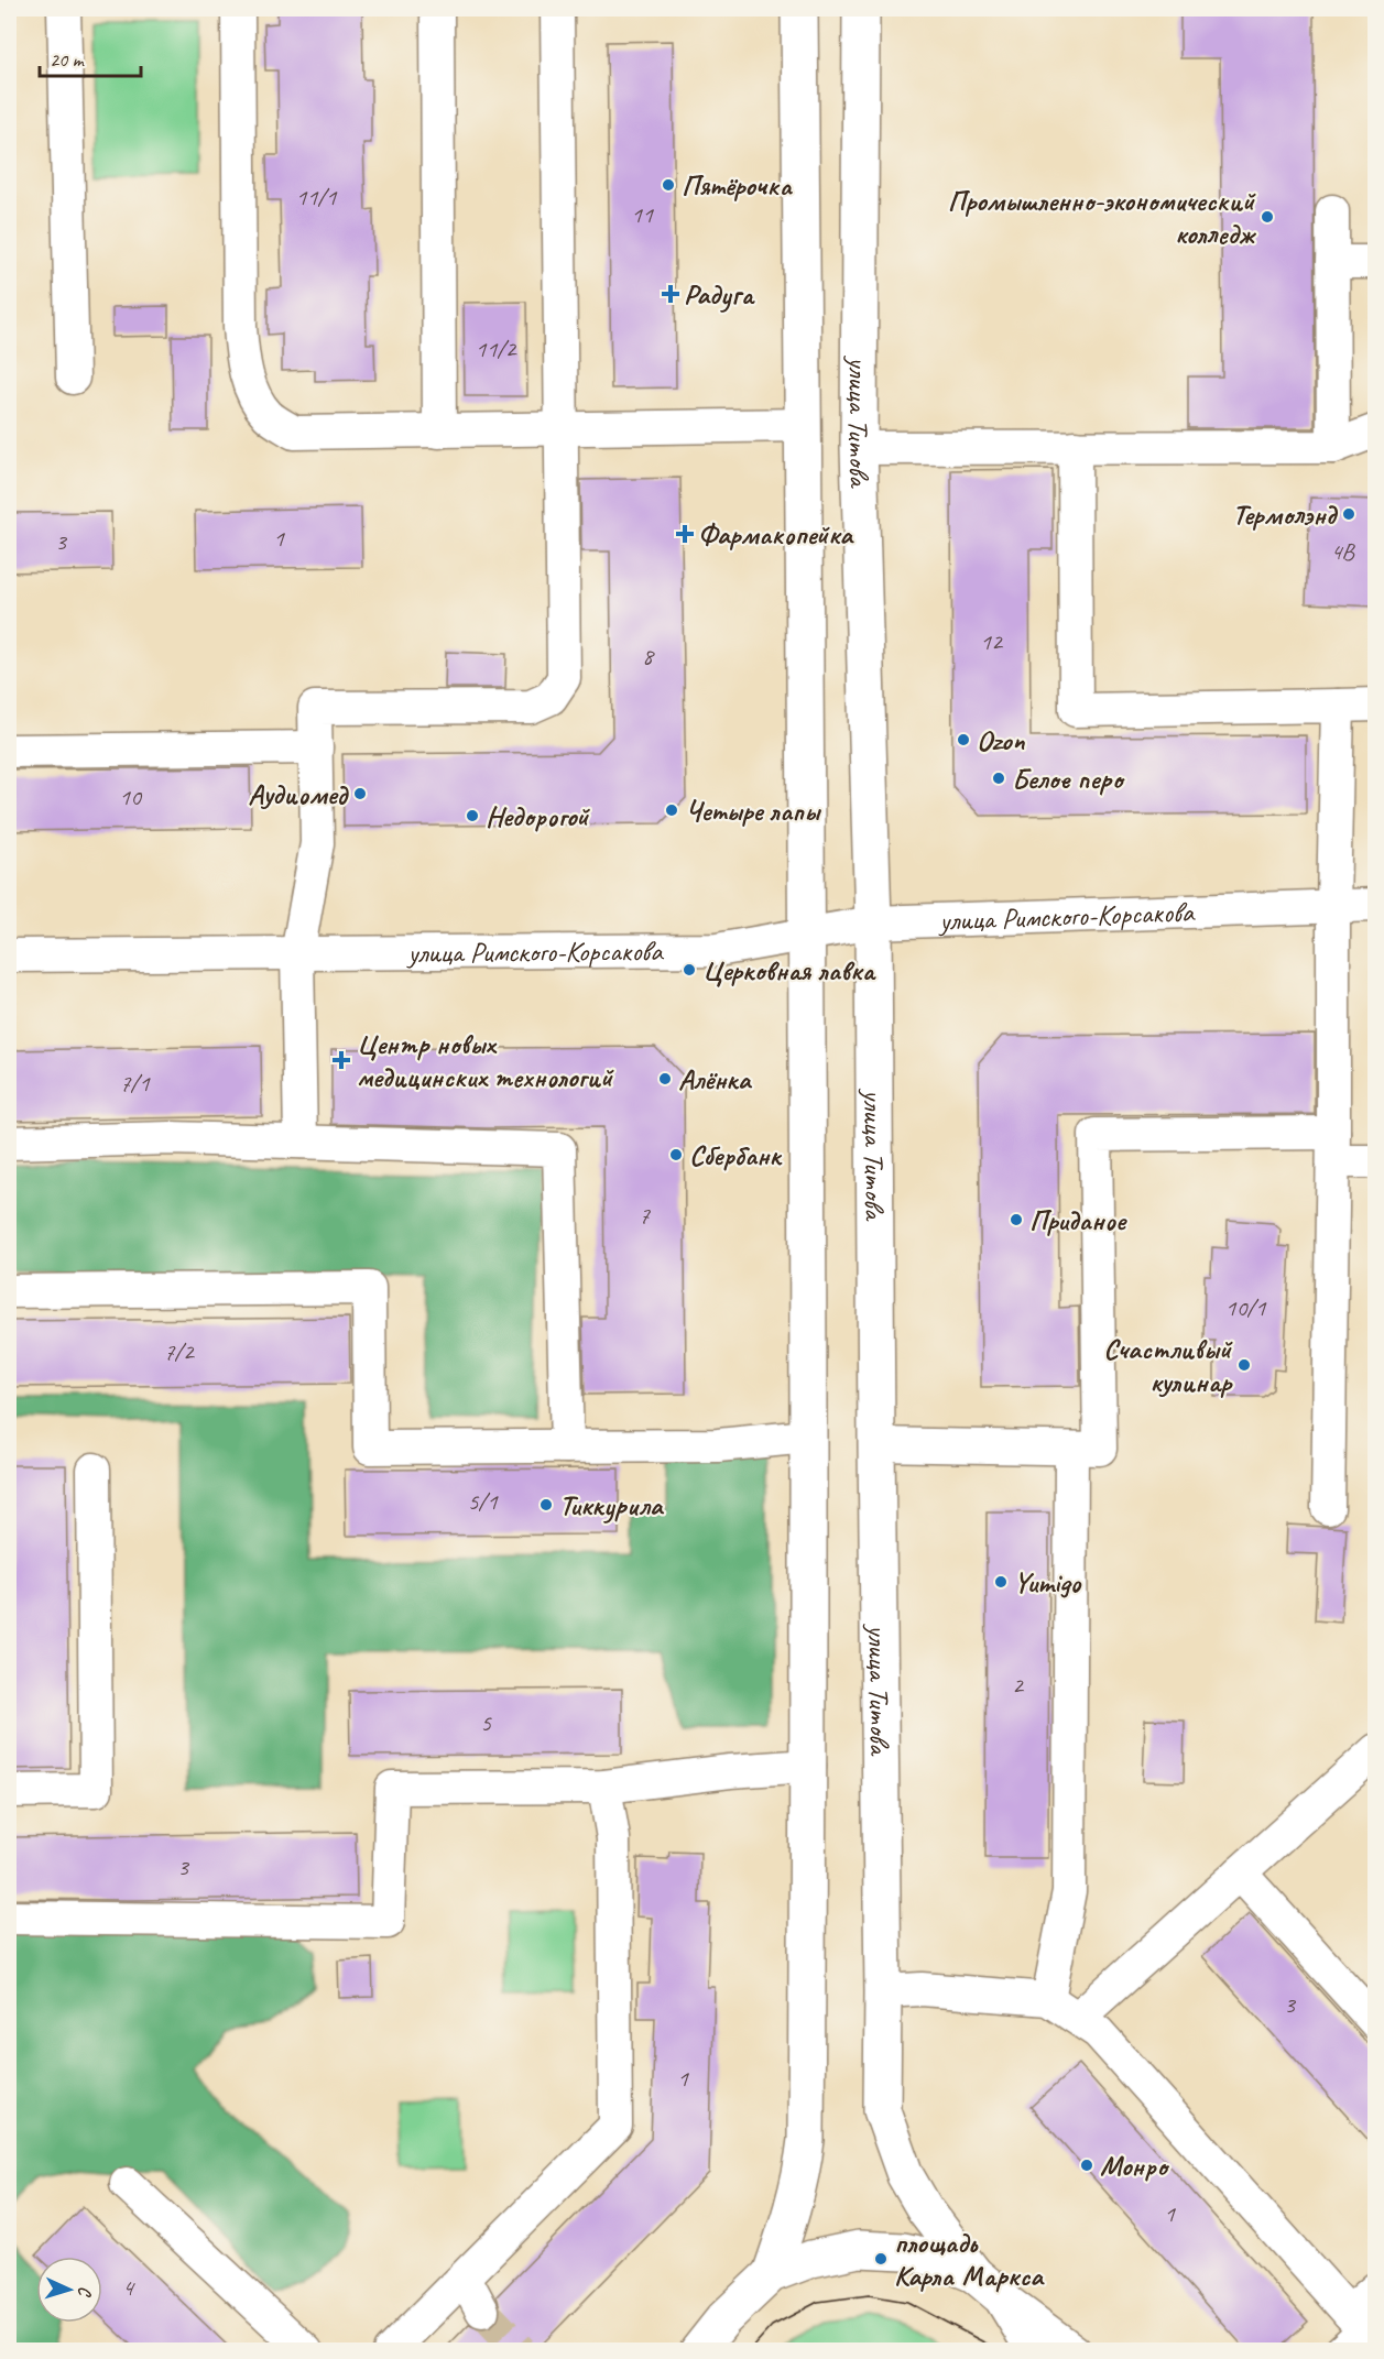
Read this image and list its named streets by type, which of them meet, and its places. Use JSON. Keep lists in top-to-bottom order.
{
  "streets": {
    "main road": ["улица Титова"],
    "street": ["улица Римского-Корсакова"]
  },
  "crossings": [
    ["улица Титова", "улица Римского-Корсакова"]
  ],
  "places": {
    "other": [
      "Пятёрочка",
      "Промышленно-экономический колледж",
      "Термолэнд",
      "Ozon",
      "Белое перо",
      "Аудиомед",
      "Четыре лапы",
      "Недорогой",
      "Церковная лавка",
      "Алёнка",
      "Сбербанк",
      "Приданое",
      "Счастливый кулинар",
      "Тиккурила",
      "Yumigo",
      "Монро",
      "площадь Карла Маркса"
    ],
    "health": ["Радуга", "Фармакопейка", "Центр новых медицинских технологий"]
  },
  "house_numbers": [
    "11/1",
    "11",
    "11/2",
    "1",
    "3",
    "4В",
    "12",
    "8",
    "10",
    "7/1",
    "7",
    "10/1",
    "7/2",
    "5/1",
    "2",
    "5",
    "3",
    "3",
    "1",
    "1",
    "4"
  ],
  "scale_bar": "20 m",
  "north": "right"
}
